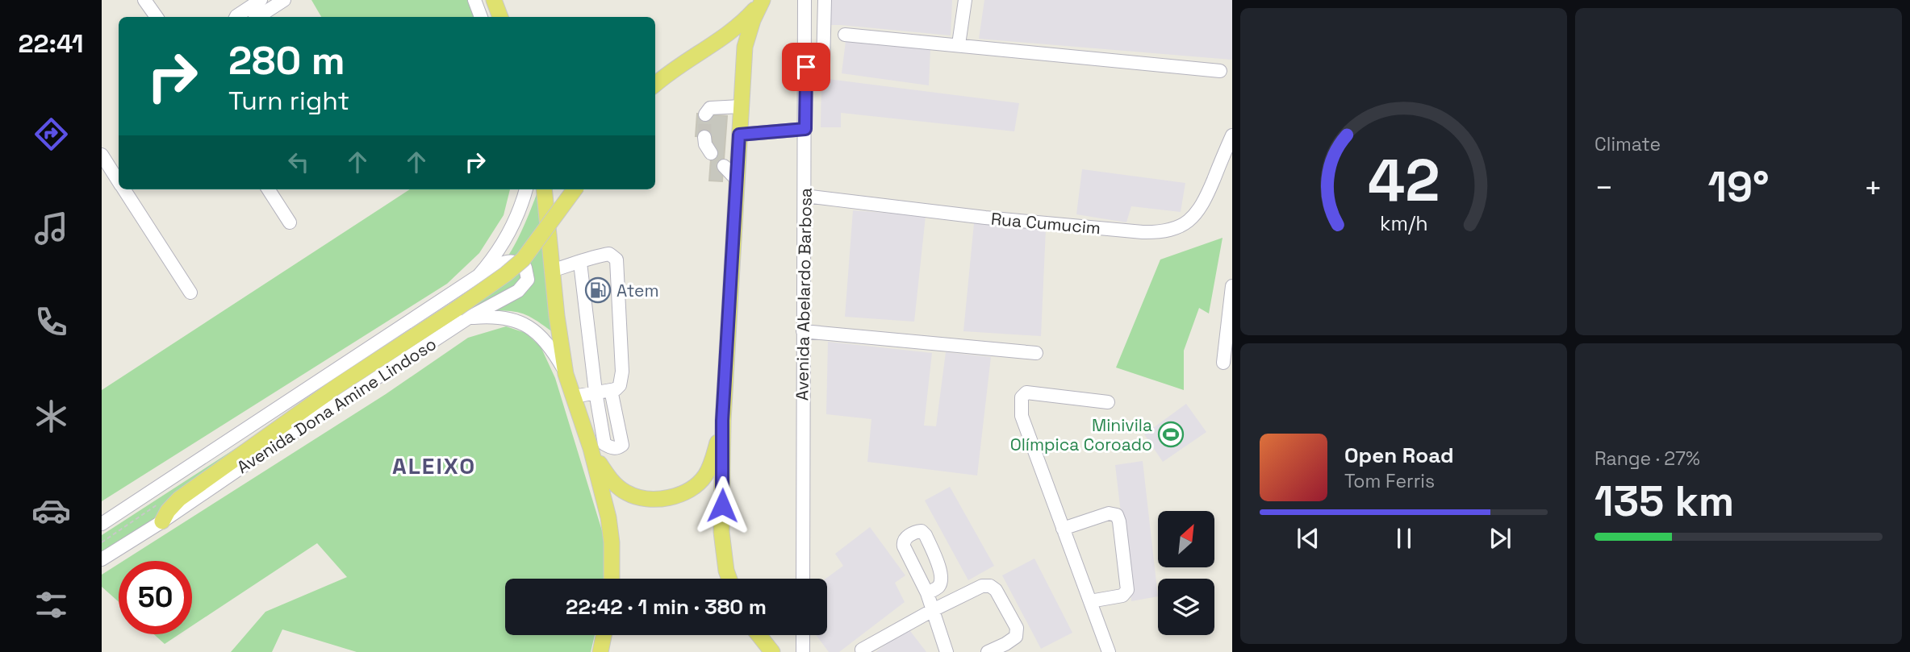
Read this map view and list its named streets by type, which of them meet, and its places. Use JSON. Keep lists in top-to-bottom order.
{
  "streets": {
    "street": ["Rua Cumucim", "Avenida Abelardo Barbosa", "Avenida Dona Amine Lindoso"]
  },
  "crossings": [
    ["Rua Cumucim", "Avenida Abelardo Barbosa"]
  ],
  "districts": ["ALEIXO"],
  "places": {
    "fuel station": ["Atem"],
    "sports": ["Minivila Olímpica Coroado"]
  },
  "north": "top right",
  "page": {
    "tabs": "22:41",
    "tile": [
      "Climate",
      ["Range · 27%", "135 km"]
    ],
    "turn": ["280 m", "Turn right"],
    "heat": ["−", "19°", "+"],
    "song": ["Open Road", "Tom Ferris"],
    "limit": "50",
    "trip": "22:42 · 1 min · 380 m",
    "gauge": ["42", "km/h"]
  }
}
